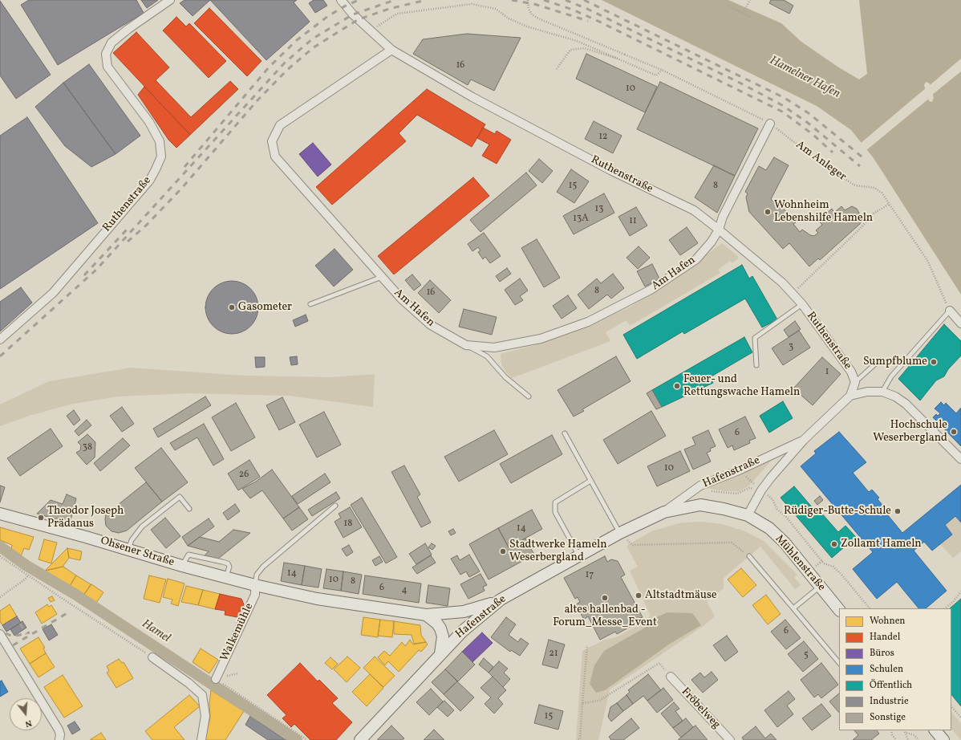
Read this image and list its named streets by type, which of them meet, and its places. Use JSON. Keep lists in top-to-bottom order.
{
  "streets": {
    "main road": ["Hafenstraße", "Ohsener Straße", "Mühlenstraße"],
    "street": [
      "Ruthenstraße",
      "Am Hafen",
      "Walkemühle",
      "Fröbelweg"
    ],
    "path": ["Am Anleger"]
  },
  "crossings": [
    ["Am Anleger", "Am Hafen"],
    ["Ruthenstraße", "Am Hafen"],
    ["Ruthenstraße", "Hafenstraße"],
    ["Hafenstraße", "Ohsener Straße"],
    ["Hafenstraße", "Mühlenstraße"],
    ["Ohsener Straße", "Walkemühle"]
  ],
  "water": ["Hamelner Hafen", "Hamel"],
  "places": [
    "Wohnheim Lebenshilfe Hameln",
    "Gasometer",
    "Sumpfblume",
    "Feuer- und Rettungswache Hameln",
    "Hochschule Weserbergland",
    "Rüdiger-Butte-Schule",
    "Theodor Joseph Prädanus",
    "Zollamt Hameln",
    "Stadtwerke Hameln Weserbergland",
    "Altstadtmäuse",
    "altes hallenbad - Forum_Messe_Event"
  ],
  "house_numbers": [
    "16",
    "10",
    "12",
    "15",
    "8",
    "13",
    "13A",
    "11",
    "8",
    "16",
    "3",
    "1",
    "6",
    "38",
    "10",
    "26",
    "18",
    "14",
    "14",
    "17",
    "10",
    "8",
    "6",
    "4",
    "6",
    "21",
    "5",
    "15"
  ],
  "legend": [
    "Wohnen",
    "Handel",
    "Büros",
    "Schulen",
    "Öffentlich",
    "Industrie",
    "Sonstige"
  ],
  "north": "bottom"
}
